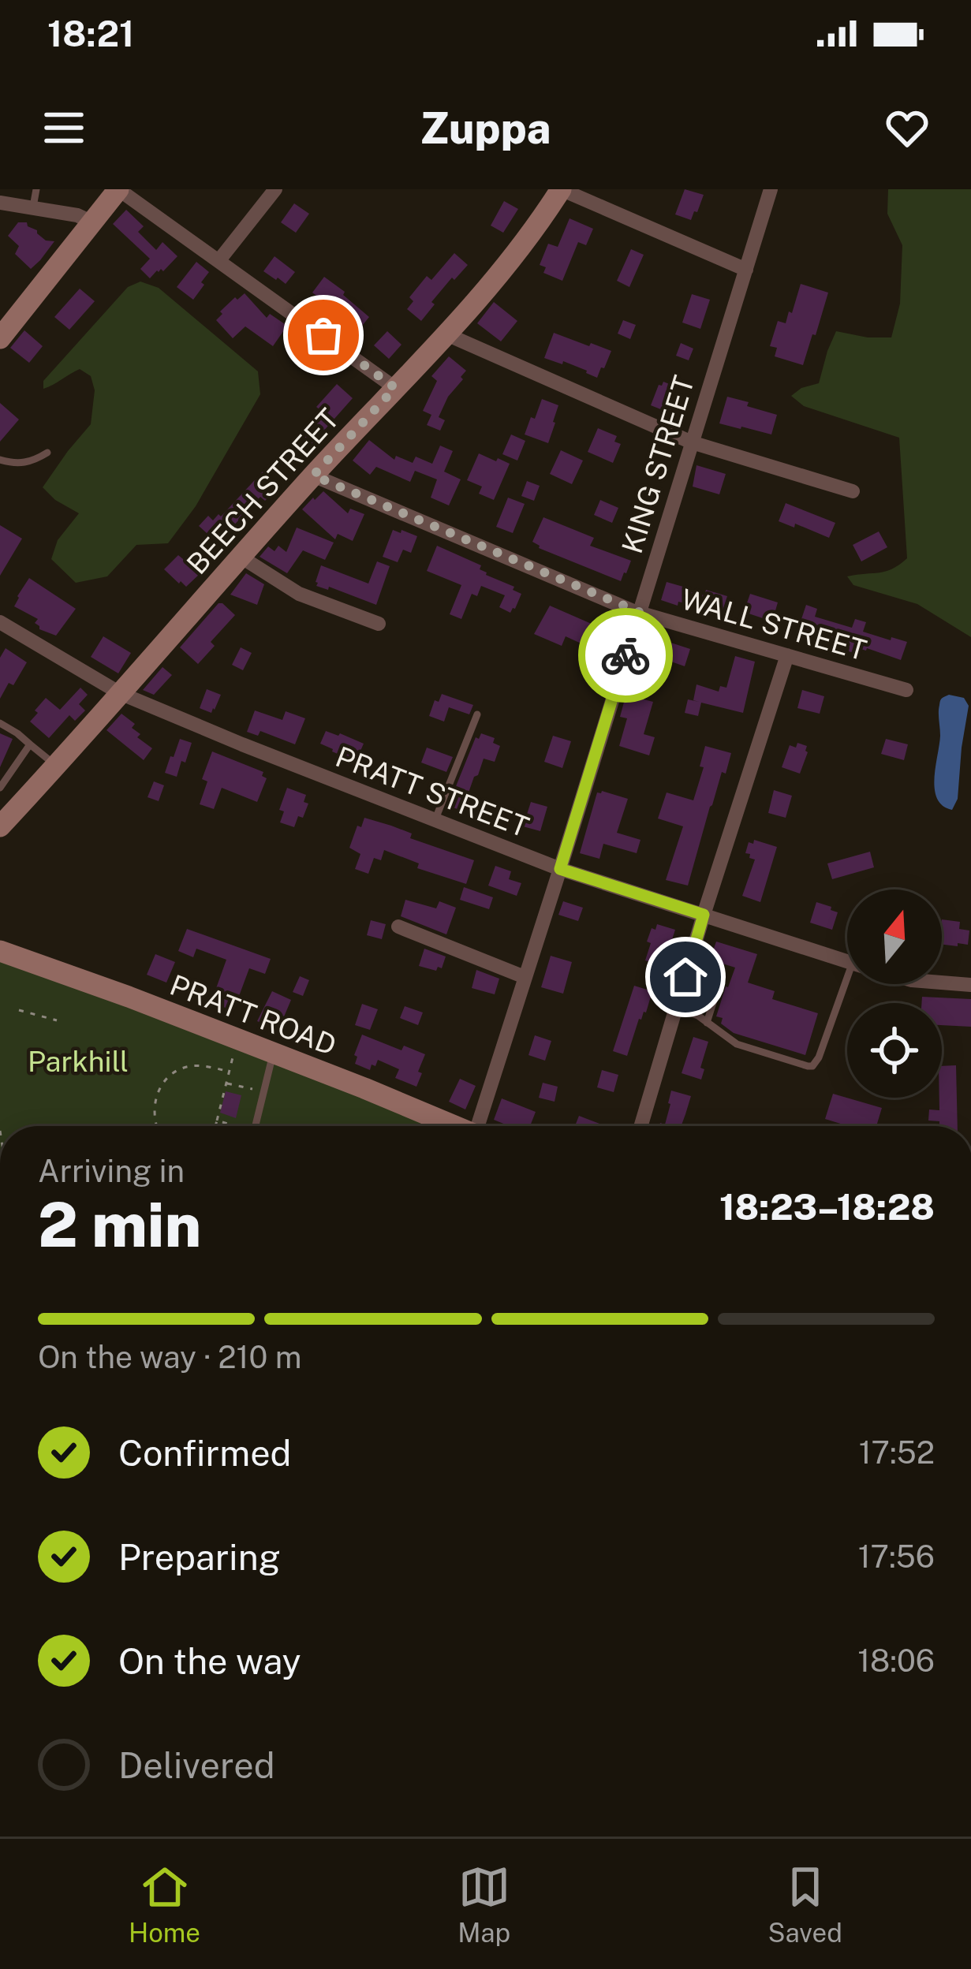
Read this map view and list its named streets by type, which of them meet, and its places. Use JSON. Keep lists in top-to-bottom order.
{
  "streets": {
    "street": [
      "KING STREET",
      "BEECH STREET",
      "WALL STREET",
      "PRATT STREET",
      "PRATT ROAD"
    ]
  },
  "crossings": [
    ["KING STREET", "WALL STREET"],
    ["KING STREET", "PRATT STREET"],
    ["BEECH STREET", "WALL STREET"],
    ["BEECH STREET", "PRATT STREET"]
  ],
  "parks": ["Parkhill"],
  "north": "top",
  "page": {
    "status": "18:21",
    "header": "Zuppa",
    "heading": ["2 min", "Arriving in", "18:23–18:28"],
    "bar": "On the way · 210 m",
    "list": [
      ["Confirmed", "17:52"],
      ["Preparing", "17:56"],
      ["On the way", "18:06"],
      "Delivered"
    ],
    "tabs": ["Home", "Map", "Saved"]
  }
}
